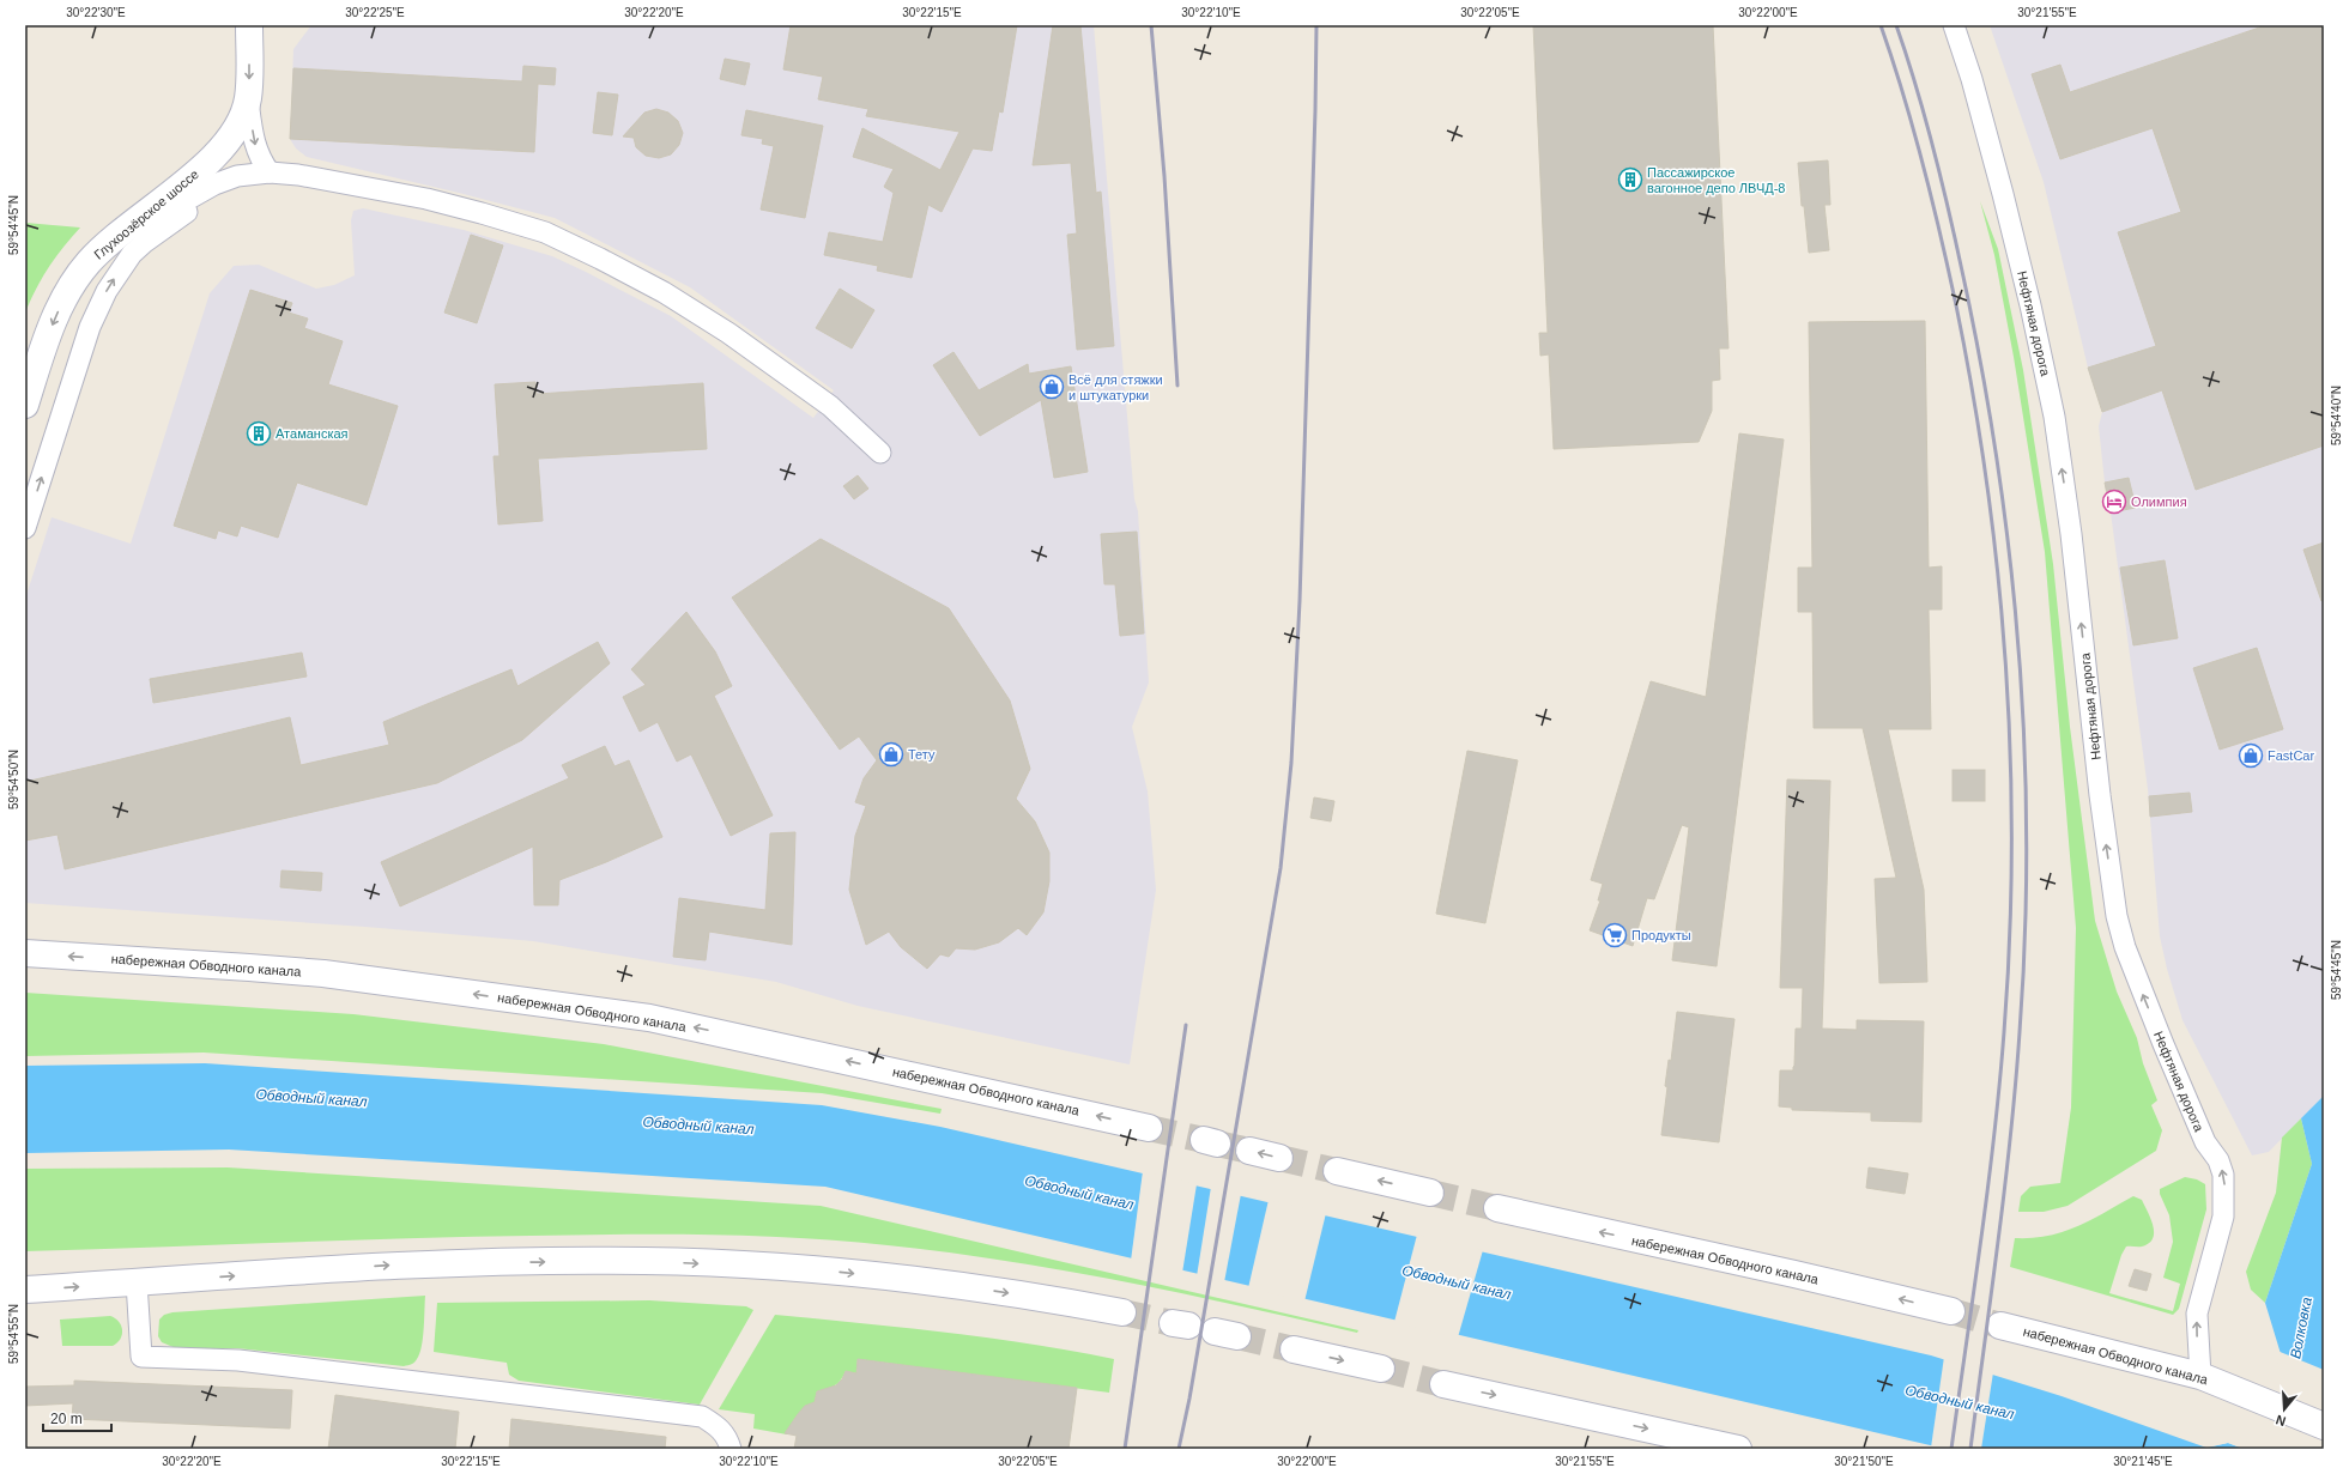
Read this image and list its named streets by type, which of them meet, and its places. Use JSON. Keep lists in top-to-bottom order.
{
  "streets": {
    "main road": ["Глухоозёрское шоссе", "набережная Обводного канала"],
    "street": ["Нефтяная дорога"]
  },
  "crossings": [
    ["Нефтяная дорога", "набережная Обводного канала"]
  ],
  "one_way": ["Нефтяная дорога"],
  "water": ["Обводный канал", "Волковка"],
  "places": {
    "building": ["Пассажирское вагонное депо ЛВЧД-8", "Атаманская"],
    "shop": ["Всё для стяжки и штукатурки", "Тету", "FastCar"],
    "hotel": ["Олимпия"],
    "supermarket": ["Продукты"]
  },
  "scale_bar": "20 m",
  "north": "bottom",
  "coordinates": [
    "30°22'30\"E",
    "30°22'25\"E",
    "30°22'20\"E",
    "30°22'15\"E",
    "30°22'10\"E",
    "30°22'05\"E",
    "30°22'00\"E",
    "30°21'55\"E",
    "59°54'45\"N",
    "59°54'40\"N",
    "59°54'50\"N",
    "59°54'55\"N",
    "30°21'50\"E",
    "30°21'45\"E"
  ]
}
